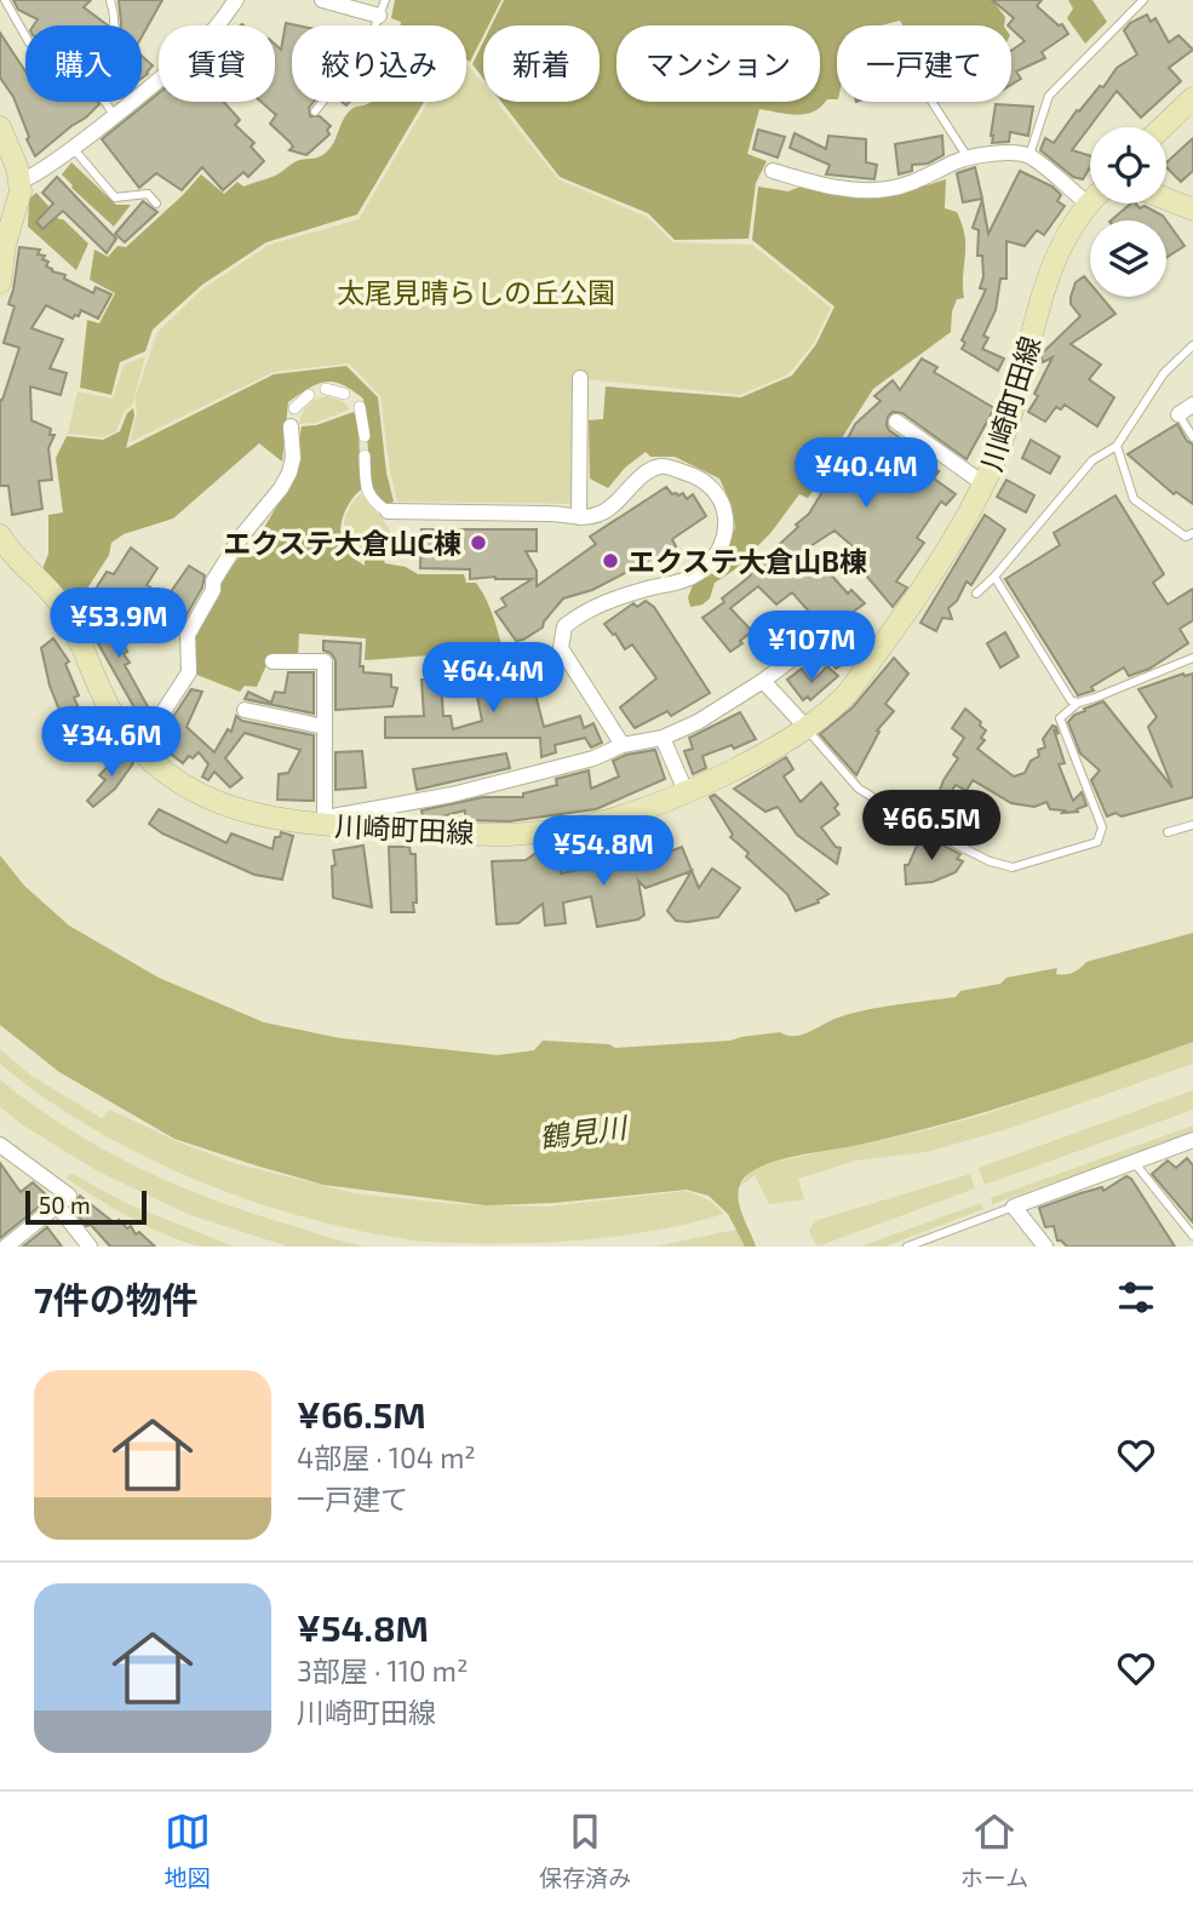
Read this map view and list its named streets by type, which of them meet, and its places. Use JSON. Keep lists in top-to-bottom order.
{
  "streets": {
    "main road": ["川崎町田線"]
  },
  "water": ["鶴見川"],
  "parks": ["太尾見晴らしの丘公園"],
  "places": ["エクステ大倉山C棟", "エクステ大倉山B棟"],
  "scale_bar": "50 m",
  "page": {
    "chip": [
      "購入",
      "賃貸",
      "絞り込み",
      "新着",
      "マンション",
      "一戸建て"
    ],
    "price": [
      "¥40.4M",
      "¥53.9M",
      "¥107M",
      "¥64.4M",
      "¥34.6M",
      "¥66.5M",
      "¥54.8M"
    ],
    "scale": "50 m",
    "heading": "7件の物件",
    "list": [
      {
        "name": "¥66.5M",
        "note": "4部屋 · 104 m² · 一戸建て"
      },
      {
        "name": "¥54.8M",
        "note": "3部屋 · 110 m² · 川崎町田線"
      }
    ],
    "tabs": ["地図", "保存済み", "ホーム"]
  }
}
